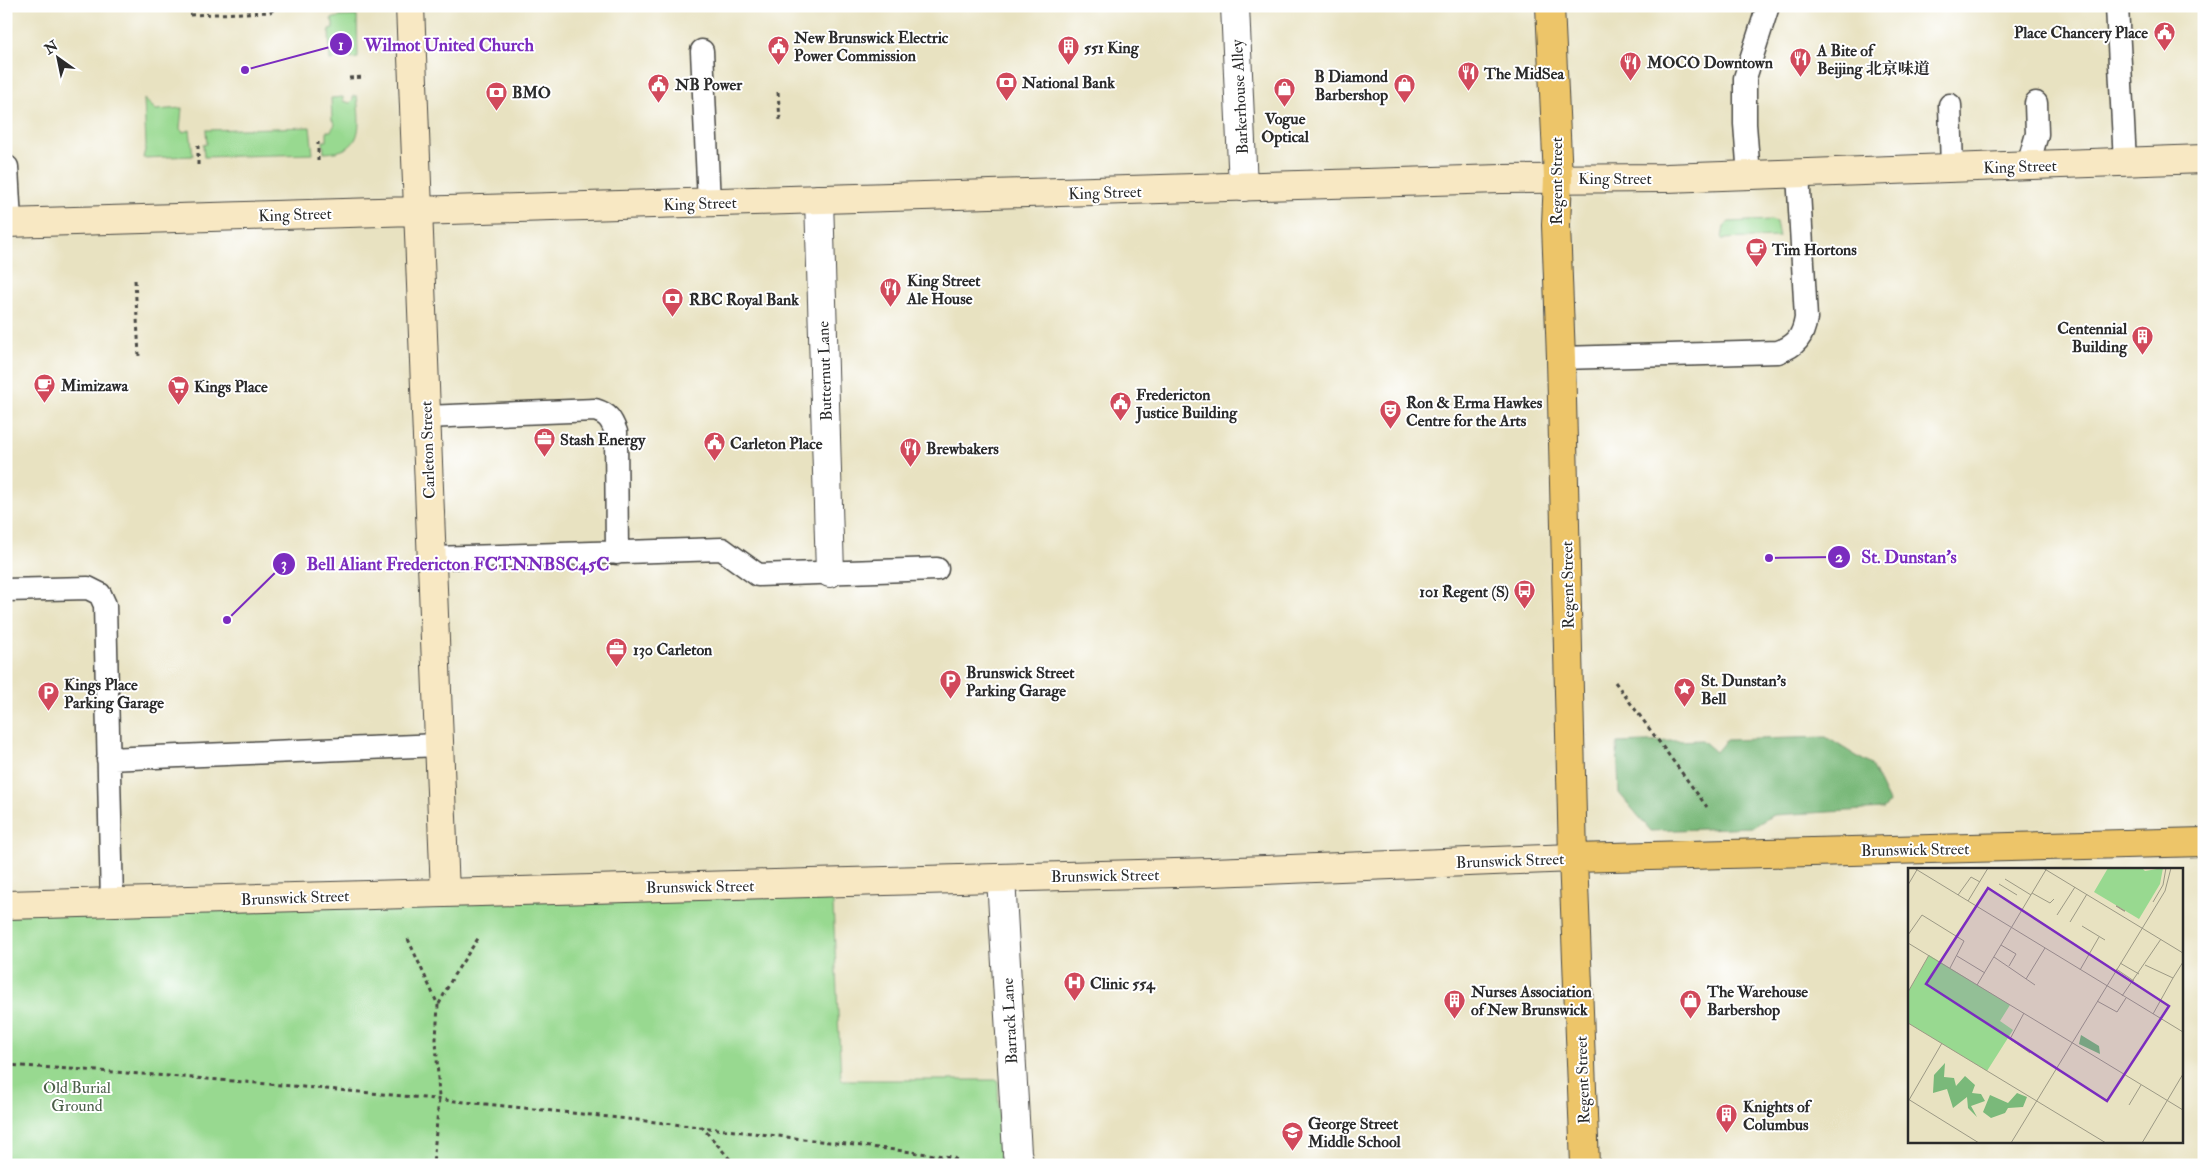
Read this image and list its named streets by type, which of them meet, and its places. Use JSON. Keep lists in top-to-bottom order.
{
  "streets": {
    "main road": [
      "King Street",
      "Regent Street",
      "Carleton Street",
      "Brunswick Street"
    ],
    "street": ["Barkerhouse Alley", "Butternut Lane", "Barrack Lane"]
  },
  "crossings": [
    ["Barkerhouse Alley", "King Street"],
    ["King Street", "Regent Street"],
    ["King Street", "Butternut Lane"],
    ["King Street", "Carleton Street"],
    ["Regent Street", "Brunswick Street"],
    ["Carleton Street", "Brunswick Street"],
    ["Brunswick Street", "Barrack Lane"]
  ],
  "parks": ["Old Burial Ground"],
  "places": {
    "public building": [
      "Place Chancery Place",
      "New Brunswick Electric Power Commission",
      "NB Power",
      "Fredericton Justice Building",
      "Carleton Place"
    ],
    "building": [
      "551 King",
      "Centennial Building",
      "Nurses Association of New Brunswick",
      "Knights of Columbus"
    ],
    "other": ["Wilmot United Church", "St. Dunstan's", "Bell Aliant Fredericton FCTNNBSC45C"],
    "restaurant": [
      "A Bite of Beijing 北京味道",
      "MOCO Downtown",
      "The MidSea",
      "King Street Ale House",
      "Brewbakers"
    ],
    "bank": ["National Bank", "BMO", "RBC Royal Bank"],
    "shop": ["B Diamond Barbershop", "Vogue Optical", "The Warehouse Barbershop"],
    "cafe": ["Tim Hortons", "Mimizawa"],
    "supermarket": ["Kings Place"],
    "theatre": ["Ron & Erma Hawkes Centre for the Arts"],
    "office": ["Stash Energy", "130 Carleton"],
    "bus stop": ["101 Regent (S)"],
    "parking": ["Brunswick Street Parking Garage", "Kings Place Parking Garage"],
    "place": ["St. Dunstan's Bell"],
    "hospital": ["Clinic 554"],
    "school or university": ["George Street Middle School"]
  },
  "north": "top left"
}
